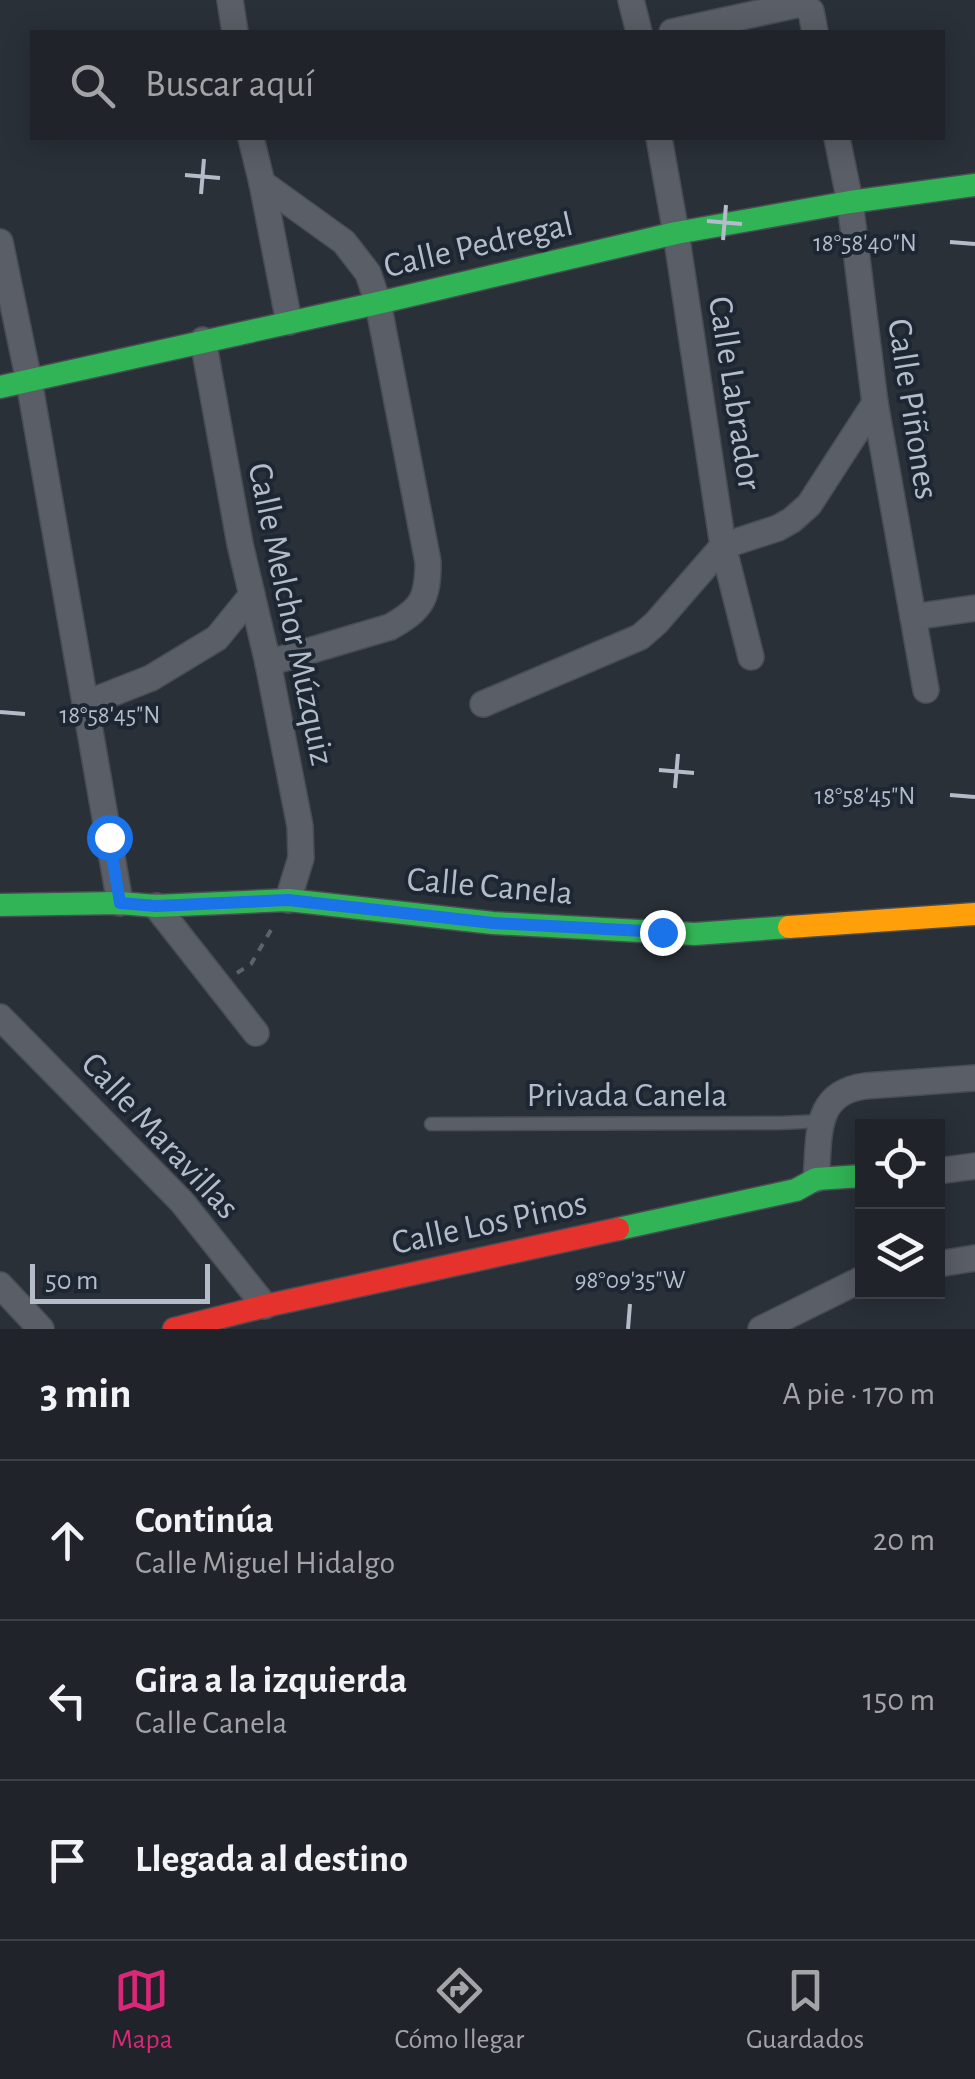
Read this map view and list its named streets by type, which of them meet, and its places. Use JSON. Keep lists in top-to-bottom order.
{
  "streets": {
    "street": [
      "Calle Pedregal",
      "Calle Labrador",
      "Calle Piñones",
      "Calle Melchor Múzquiz",
      "Calle Canela",
      "Calle Maravillas",
      "Calle Los Pinos"
    ],
    "lane": ["Privada Canela"]
  },
  "crossings": [
    ["Calle Pedregal", "Calle Labrador"],
    ["Calle Pedregal", "Calle Piñones"],
    ["Calle Pedregal", "Calle Melchor Múzquiz"],
    ["Calle Melchor Múzquiz", "Calle Canela"],
    ["Calle Maravillas", "Calle Los Pinos"]
  ],
  "scale_bar": "50 m",
  "page": {
    "search": "Buscar aquí",
    "scale": "50 m",
    "heading": ["3 min", "A pie · 170 m"],
    "list": [
      ["Continúa", "Calle Miguel Hidalgo", "20 m"],
      ["Gira a la izquierda", "Calle Canela", "150 m"],
      "Llegada al destino"
    ],
    "nav": ["Mapa", "Cómo llegar", "Guardados"]
  },
  "coordinates": ["18°58'40\"N", "18°58'45\"N", "98°09'35\"W"]
}
